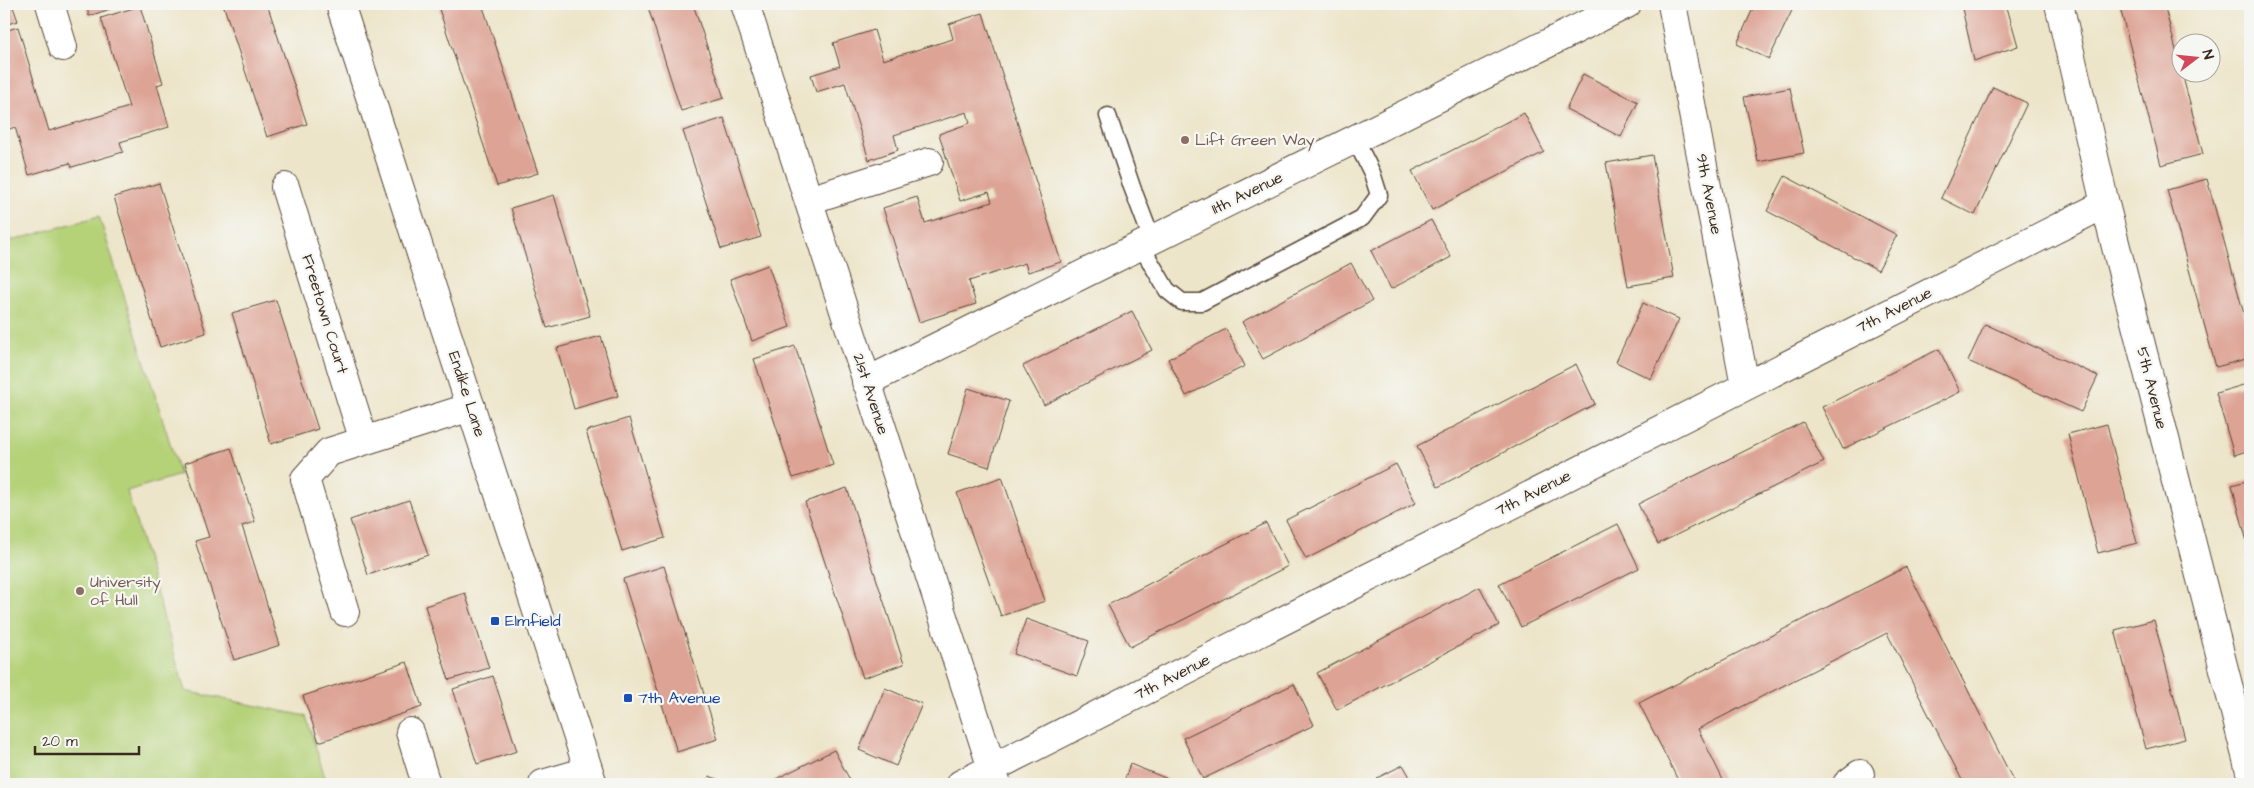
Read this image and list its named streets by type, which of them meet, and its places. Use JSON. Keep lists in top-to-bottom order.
{
  "streets": {
    "street": [
      "11th Avenue",
      "9th Avenue",
      "7th Avenue",
      "Freetown Court",
      "5th Avenue",
      "Endike Lane",
      "21st Avenue"
    ]
  },
  "crossings": [
    ["11th Avenue", "21st Avenue"],
    ["9th Avenue", "7th Avenue"],
    ["7th Avenue", "5th Avenue"],
    ["7th Avenue", "21st Avenue"]
  ],
  "places": {
    "other": ["Lift Green Way", "University of Hull"],
    "transit": ["Elmfield", "7th Avenue"]
  },
  "scale_bar": "20 m",
  "north": "right"
}
